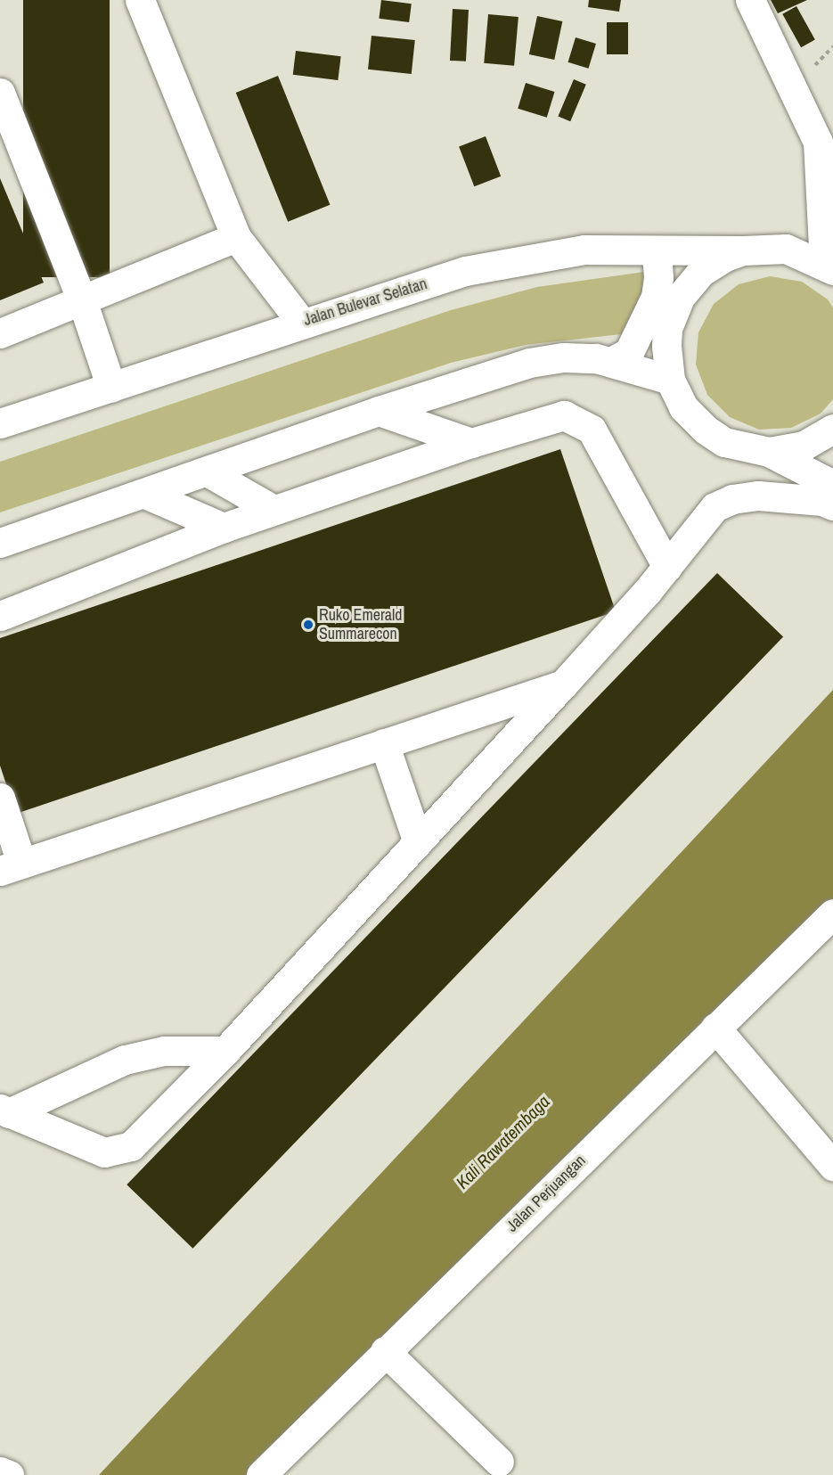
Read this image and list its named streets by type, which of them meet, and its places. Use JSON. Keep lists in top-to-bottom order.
{
  "streets": {
    "main road": ["Jalan Bulevar Selatan", "Jalan Perjuangan"]
  },
  "water": ["Kali Rawatembaga"],
  "places": ["Ruko Emerald Summarecon"]
}
